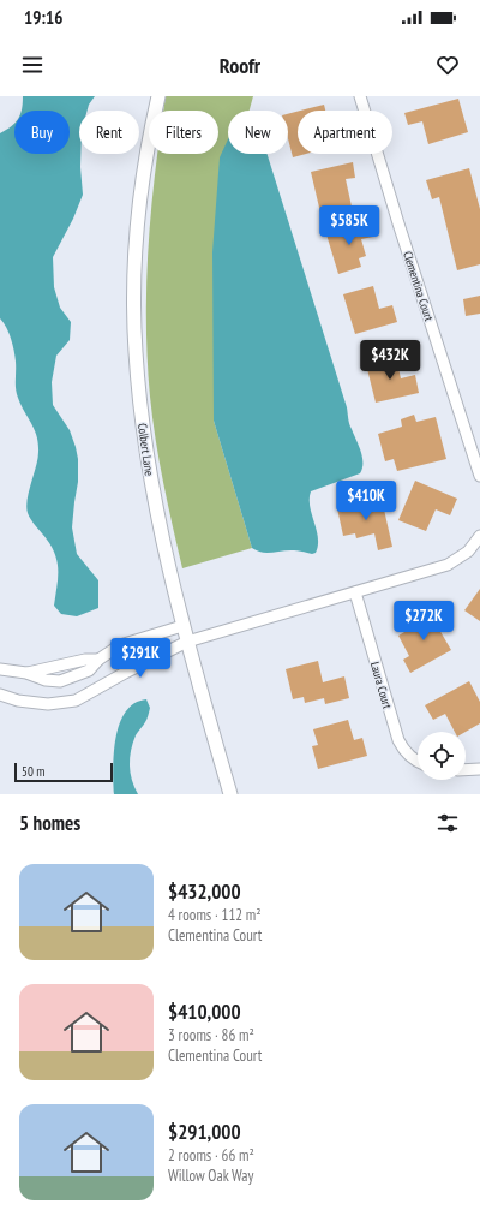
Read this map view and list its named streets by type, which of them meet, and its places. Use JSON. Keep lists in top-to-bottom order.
{
  "streets": {
    "street": ["Clementina Court", "Colbert Lane", "Laura Court"]
  },
  "scale_bar": "50 m",
  "page": {
    "status": "19:16",
    "header": "Roofr",
    "chip": [
      "Buy",
      "Rent",
      "Filters",
      "New",
      "Apartment"
    ],
    "price": [
      "$585K",
      "$432K",
      "$410K",
      "$272K",
      "$291K"
    ],
    "scale": "50 m",
    "heading": "5 homes",
    "list": [
      {
        "name": "$432,000",
        "note": "4 rooms · 112 m² · Clementina Court"
      },
      {
        "name": "$410,000",
        "note": "3 rooms · 86 m² · Clementina Court"
      },
      {
        "name": "$291,000",
        "note": "2 rooms · 66 m² · Willow Oak Way"
      }
    ]
  }
}
